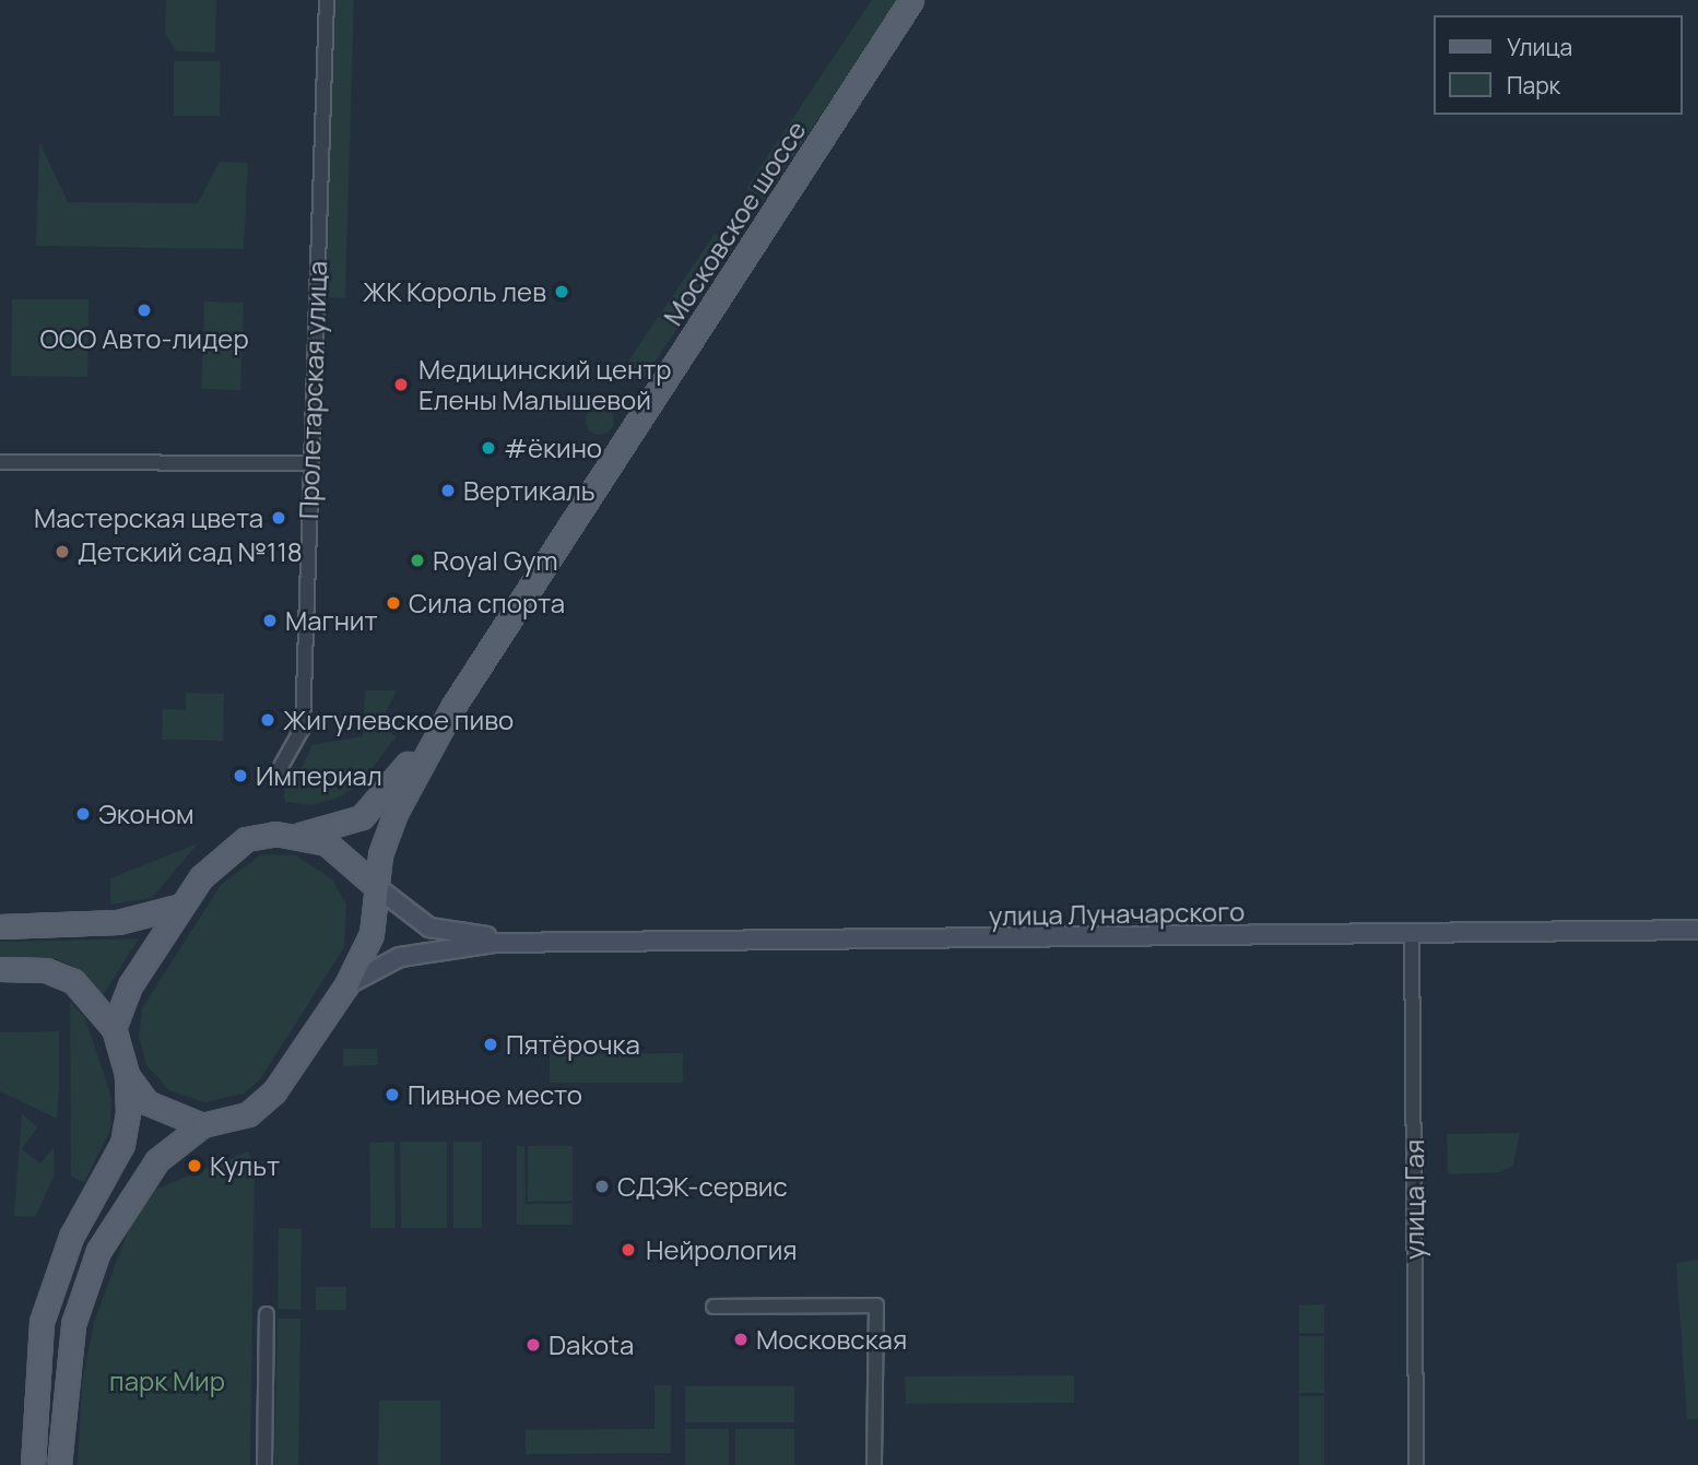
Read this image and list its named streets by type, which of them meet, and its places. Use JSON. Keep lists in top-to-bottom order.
{
  "streets": {
    "main road": ["Московское шоссе", "улица Луначарского"],
    "street": ["Пролетарская улица", "улица Гая"]
  },
  "crossings": [
    ["Московское шоссе", "улица Луначарского"],
    ["улица Луначарского", "улица Гая"]
  ],
  "parks": ["парк Мир"],
  "places": [
    "ЖК Король лев",
    "ООО Авто-лидер",
    "Медицинский центр Елены Малышевой",
    "#ёкино",
    "Вертикаль",
    "Мастерская цвета",
    "Детский сад №118",
    "Royal Gym",
    "Сила спорта",
    "Магнит",
    "Жигулевское пиво",
    "Империал",
    "Эконом",
    "Пятёрочка",
    "Пивное место",
    "Культ",
    "СДЭК-сервис",
    "Нейрология",
    "Московская",
    "Dakota"
  ],
  "legend": ["Улица", "Парк"]
}
